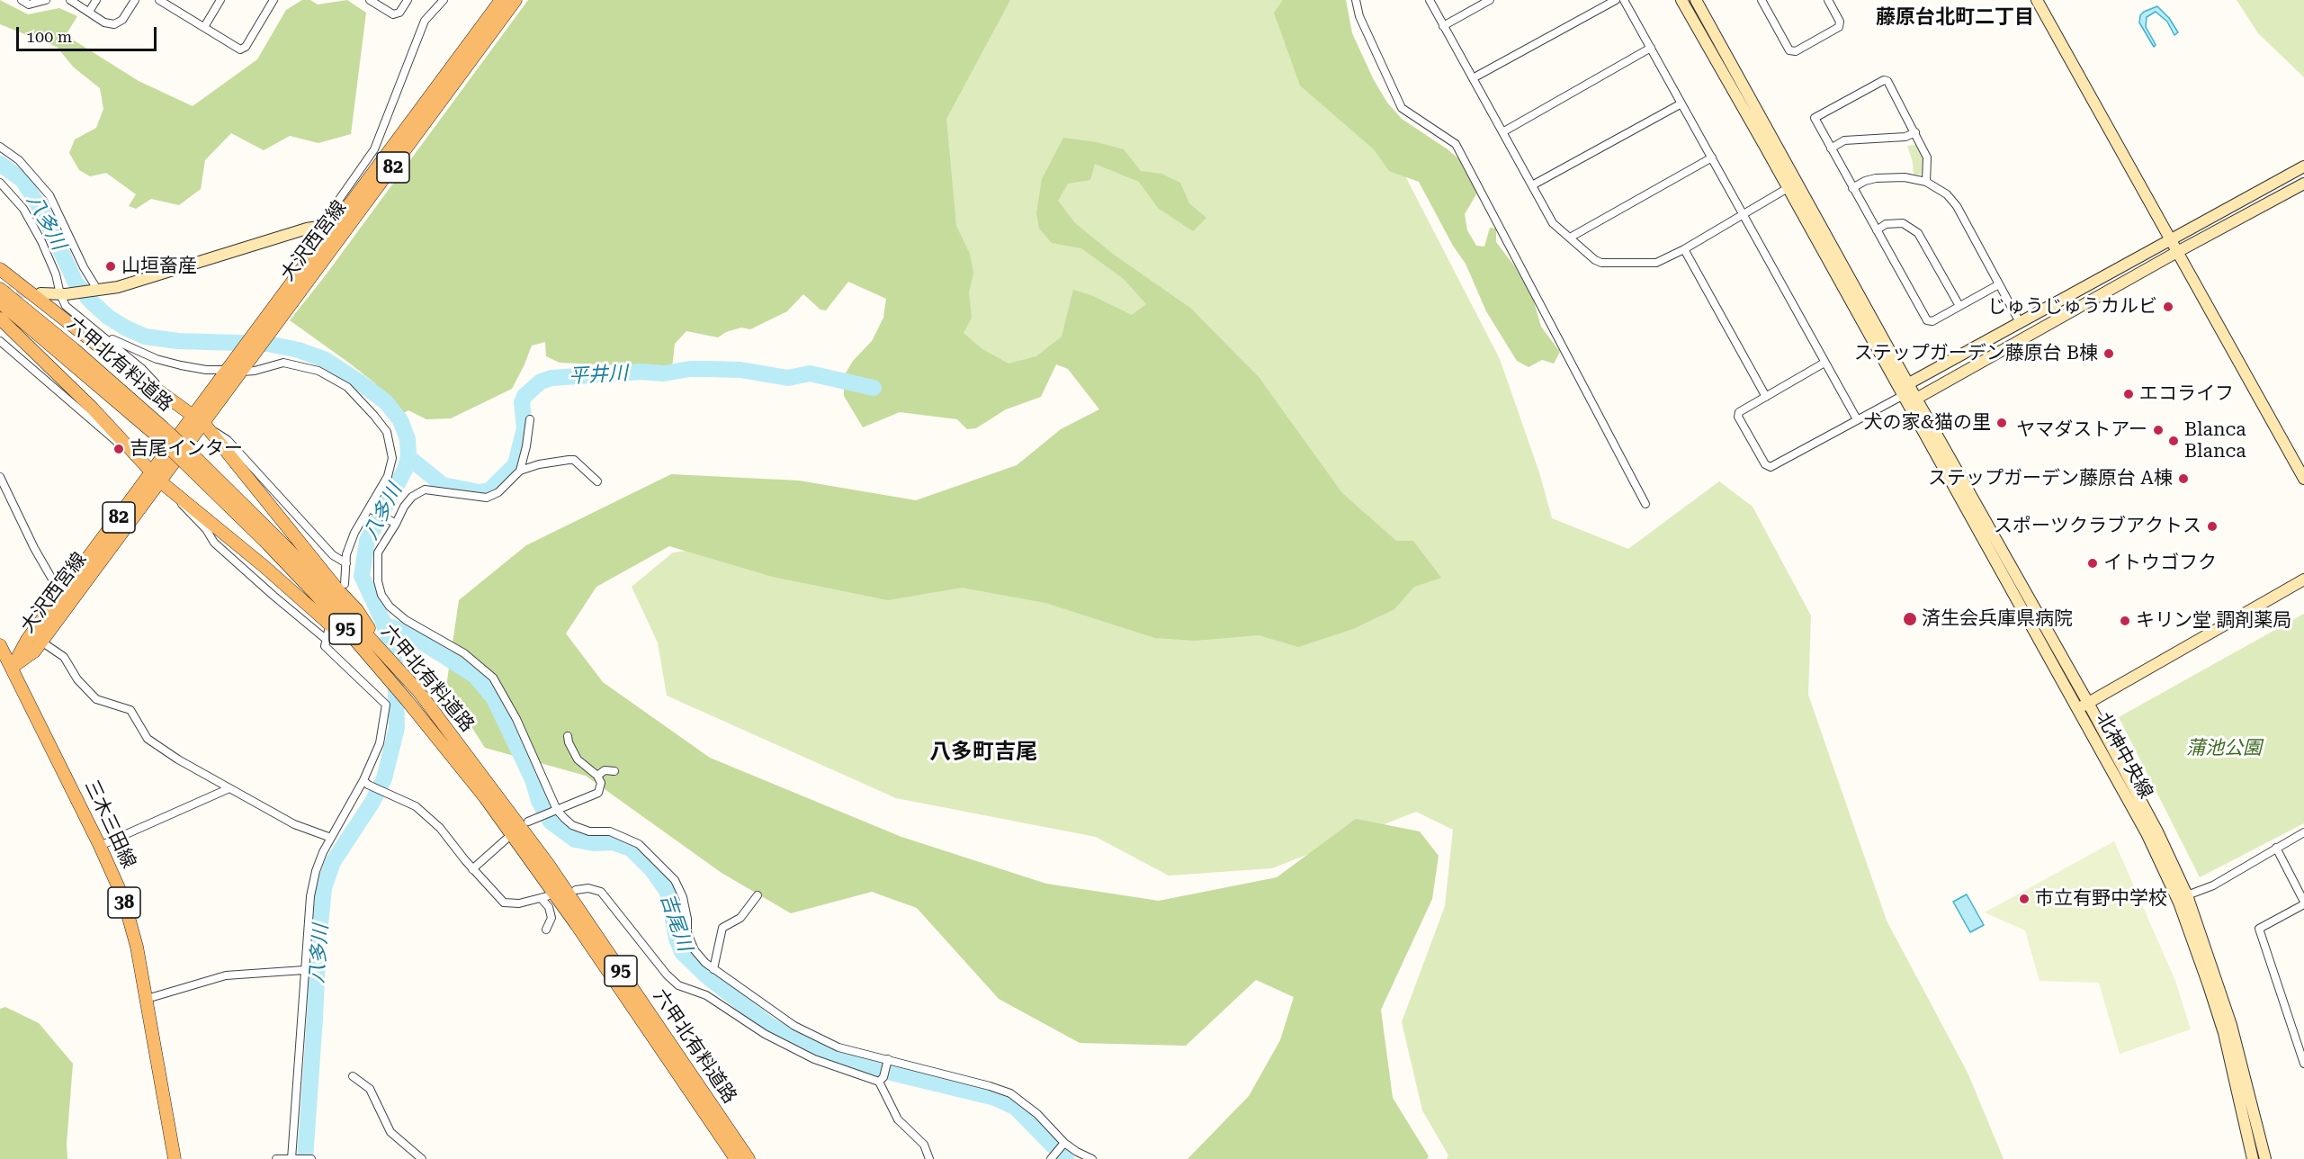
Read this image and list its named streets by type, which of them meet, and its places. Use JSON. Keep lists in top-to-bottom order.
{
  "streets": {
    "main road": [
      "82",
      "大沢西宮線",
      "六甲北有料道路",
      "95",
      "三木三田線",
      "38"
    ],
    "street": ["北神中央線"]
  },
  "crossings": [
    ["大沢西宮線", "三木三田線"]
  ],
  "districts": ["藤原台北町二丁目", "八多町吉尾"],
  "water": ["八多川", "平井川", "吉尾川"],
  "parks": ["蒲池公園"],
  "places": [
    "山垣畜産",
    "じゅうじゅうカルビ",
    "ステップガーデン藤原台 B棟",
    "エコライフ",
    "犬の家&猫の里",
    "ヤマダストアー",
    "Blanca Blanca",
    "吉尾インター",
    "ステップガーデン藤原台 A棟",
    "スポーツクラブアクトス",
    "イトウゴフク",
    "済生会兵庫県病院",
    "キリン堂 調剤薬局",
    "市立有野中学校"
  ],
  "scale_bar": "100 m"
}
